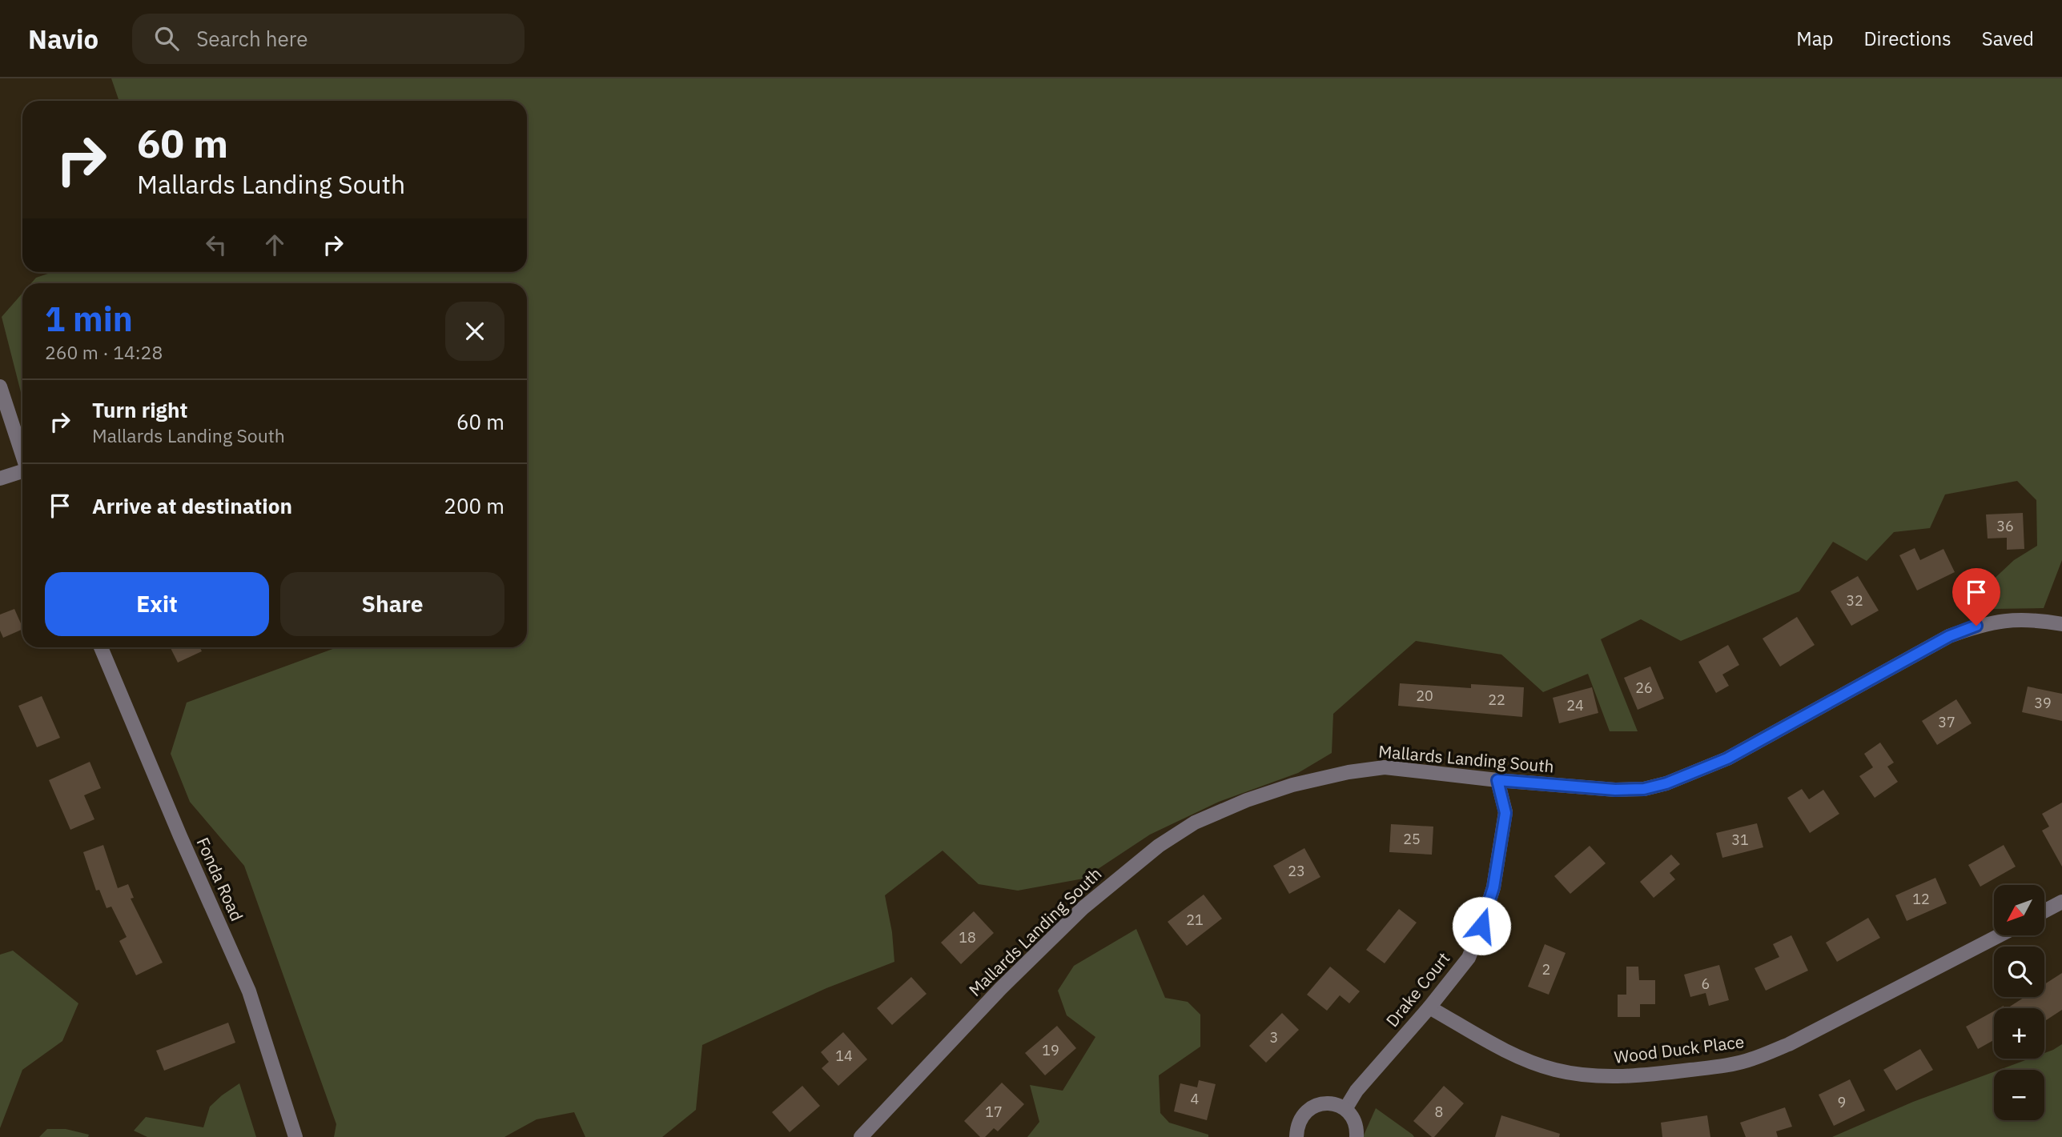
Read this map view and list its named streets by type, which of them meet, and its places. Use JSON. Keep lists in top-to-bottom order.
{
  "streets": {
    "street": [
      "Mallards Landing South",
      "Fonda Road",
      "Drake Court",
      "Wood Duck Place"
    ]
  },
  "crossings": [
    ["Mallards Landing South", "Drake Court"],
    ["Drake Court", "Wood Duck Place"]
  ],
  "house_numbers": [
    "36",
    "32",
    "26",
    "20",
    "22",
    "39",
    "24",
    "37",
    "25",
    "31",
    "23",
    "12",
    "21",
    "18",
    "2",
    "6",
    "3",
    "19",
    "14",
    "4",
    "9",
    "17",
    "8"
  ],
  "north": "bottom left",
  "page": {
    "header": "Navio",
    "search": "Search here",
    "nav": ["Map", "Directions", "Saved"],
    "turn": ["60 m", "Mallards Landing South"],
    "heading": ["1 min", "260 m · 14:28"],
    "list": [
      {
        "name": "Turn right",
        "note": "Mallards Landing South",
        "value": "60 m"
      },
      {
        "name": "Arrive at destination",
        "value": "200 m"
      }
    ],
    "buttons": ["Exit", "Share"],
    "map_buttons": ["+", "−"]
  }
}
